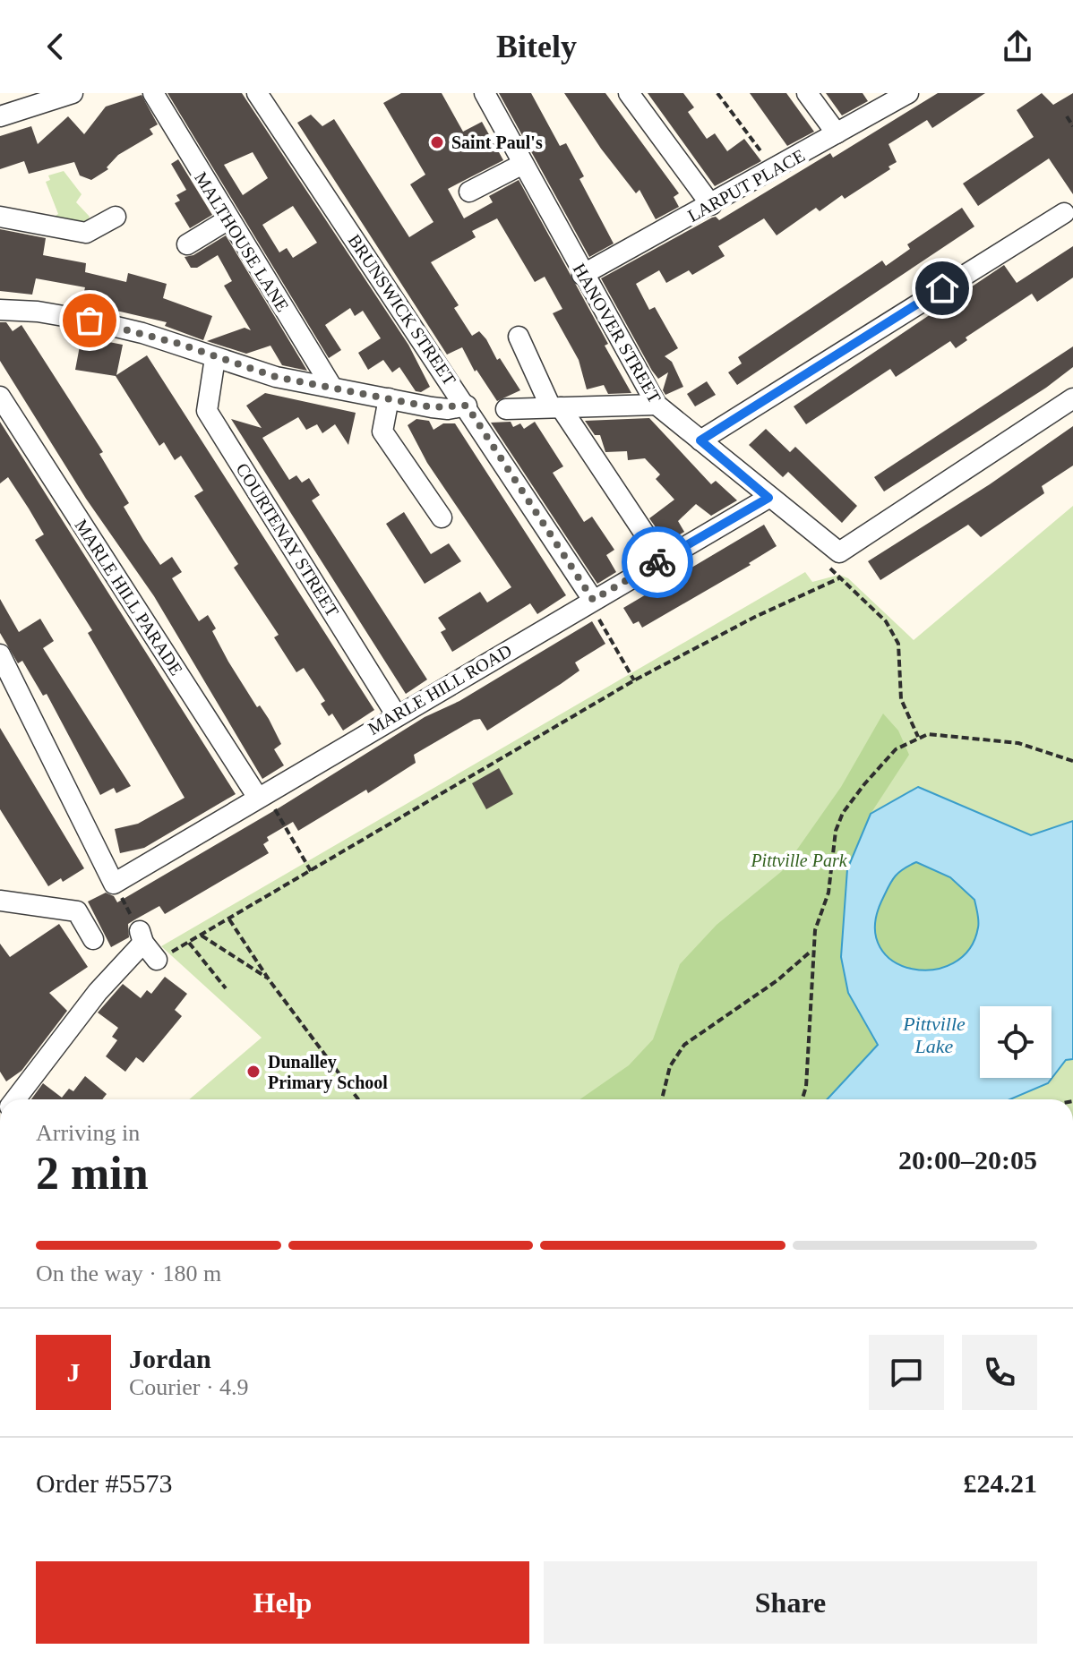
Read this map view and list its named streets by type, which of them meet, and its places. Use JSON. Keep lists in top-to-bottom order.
{
  "streets": {
    "street": [
      "LARPUT PLACE",
      "MALTHOUSE LANE",
      "BRUNSWICK STREET",
      "HANOVER STREET",
      "COURTENAY STREET",
      "MARLE HILL PARADE",
      "MARLE HILL ROAD"
    ]
  },
  "crossings": [
    ["LARPUT PLACE", "HANOVER STREET"],
    ["BRUNSWICK STREET", "MARLE HILL ROAD"],
    ["HANOVER STREET", "MARLE HILL ROAD"],
    ["COURTENAY STREET", "MARLE HILL ROAD"],
    ["MARLE HILL PARADE", "MARLE HILL ROAD"]
  ],
  "water": ["Pittville Lake"],
  "parks": ["Pittville Park"],
  "places": ["Saint Paul's", "Dunalley Primary School"],
  "page": {
    "header": "Bitely",
    "heading": ["2 min", "Arriving in", "20:00–20:05"],
    "panel": [
      "Jordan",
      "Courier · 4.9",
      "Order #5573",
      "£24.21"
    ],
    "bar": "On the way · 180 m",
    "round": "J",
    "buttons": ["Help", "Share"]
  }
}
